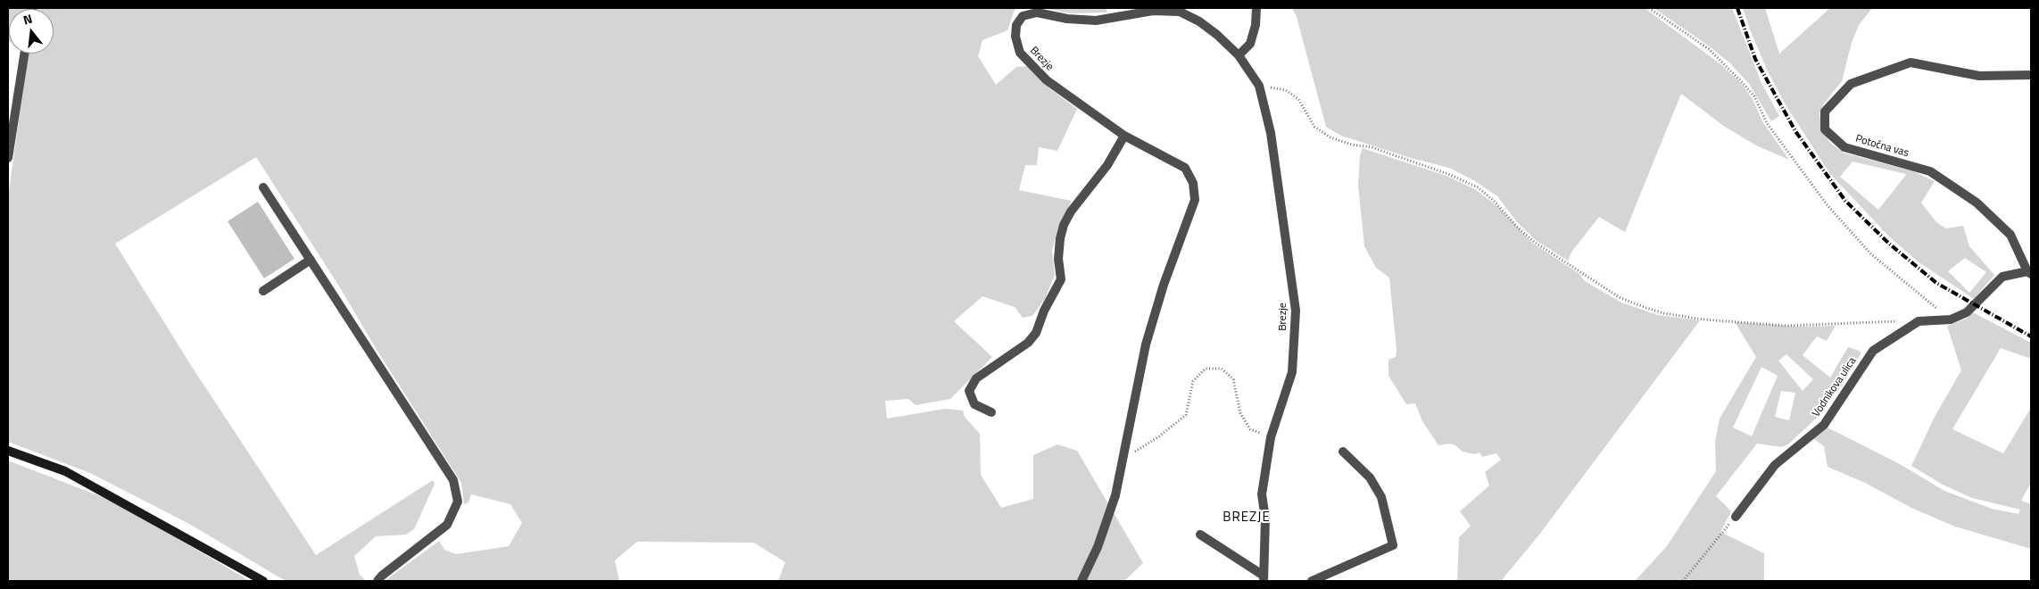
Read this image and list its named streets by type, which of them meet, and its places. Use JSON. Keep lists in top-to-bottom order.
{
  "streets": {
    "street": ["Brezje", "Potočna vas", "Vodnikova ulica"]
  },
  "crossings": [
    ["Potočna vas", "Vodnikova ulica"]
  ],
  "districts": ["BREZJE"],
  "north": "top"
}
